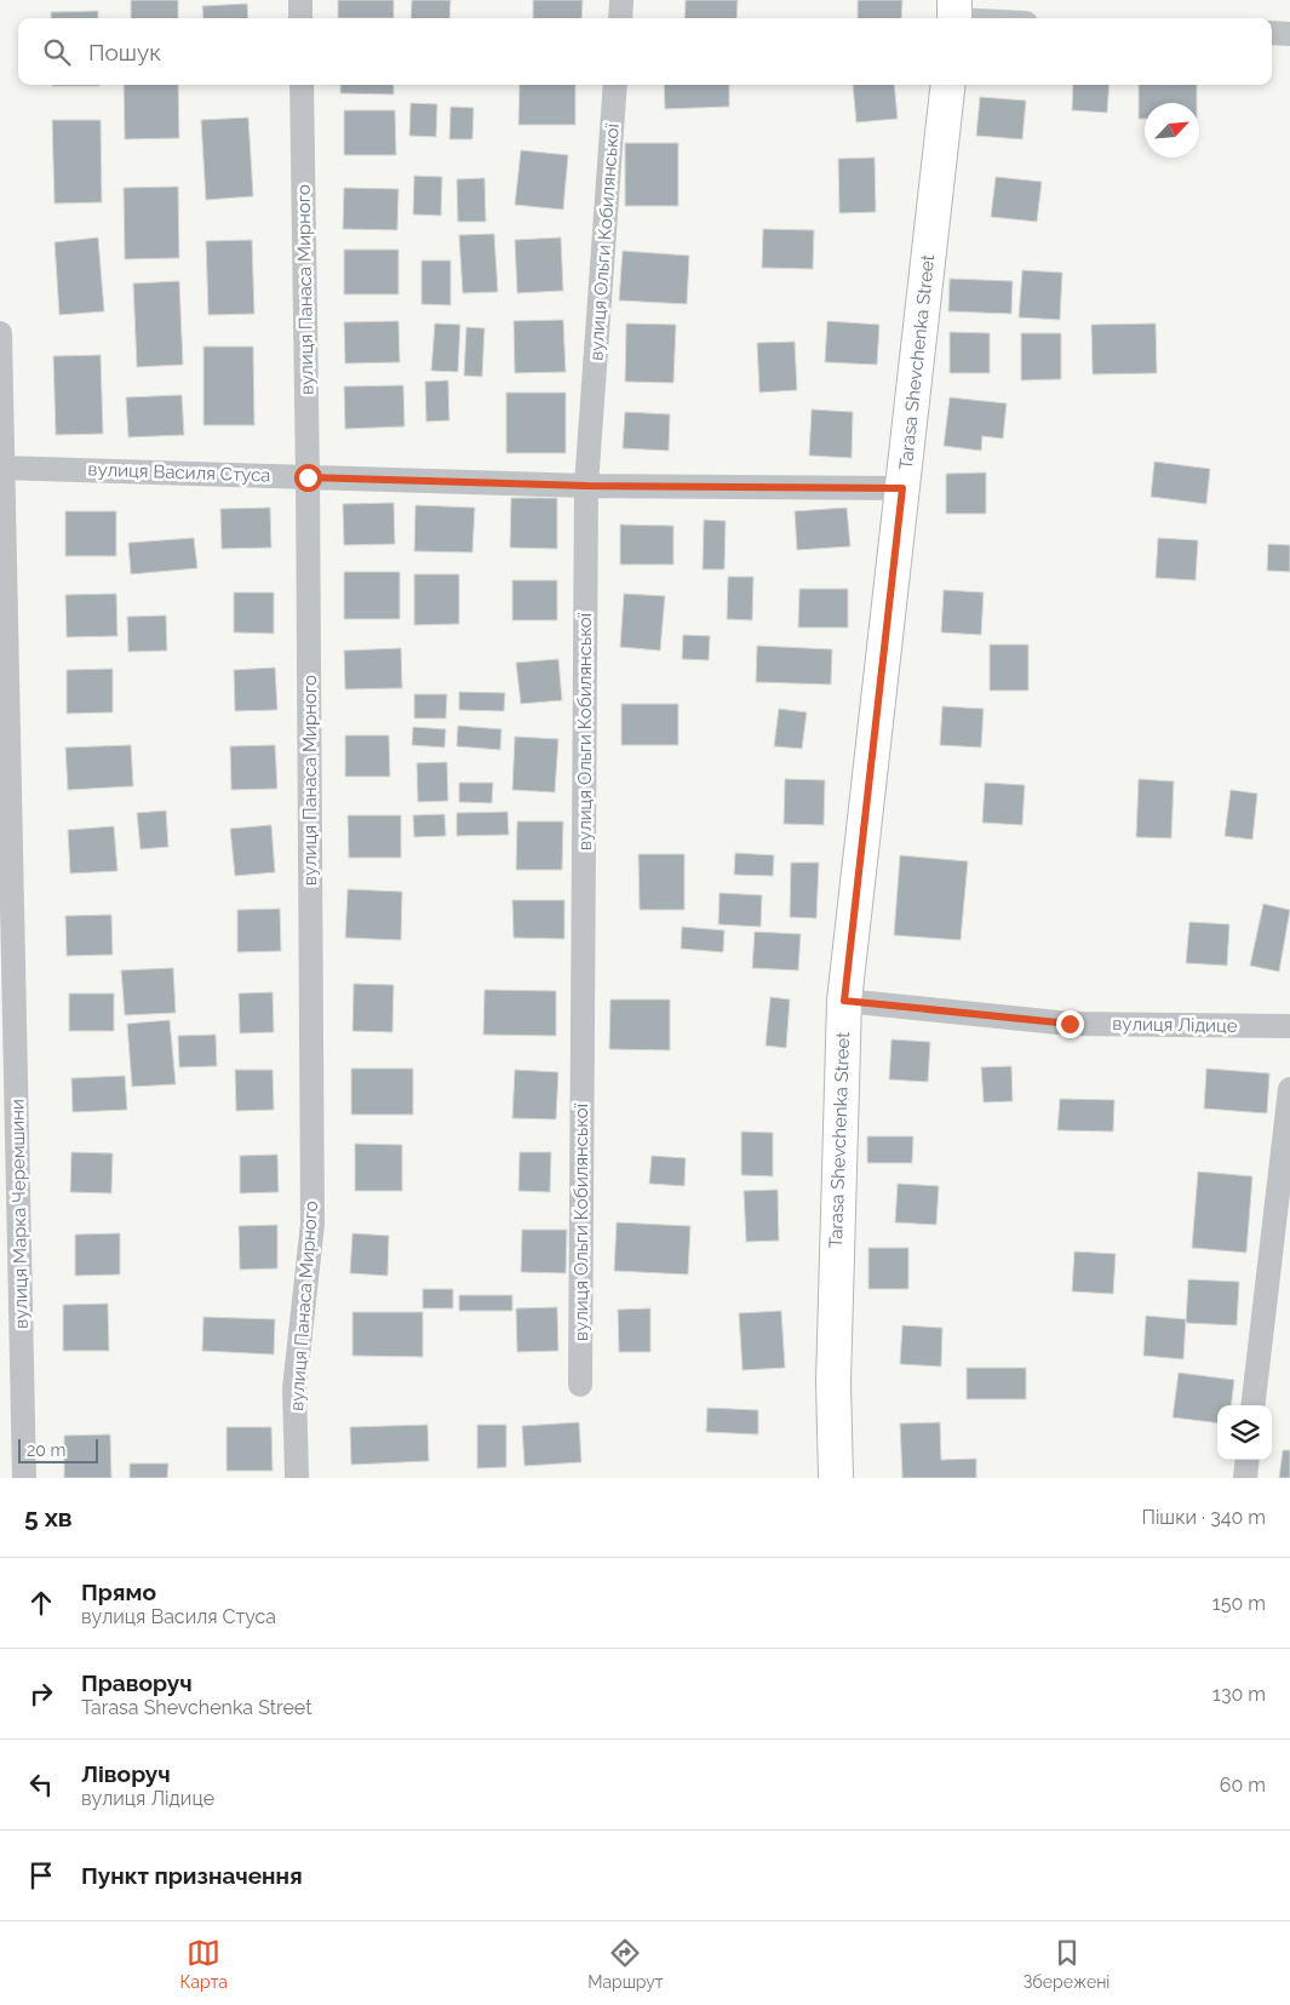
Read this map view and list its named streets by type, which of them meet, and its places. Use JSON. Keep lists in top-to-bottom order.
{
  "streets": {
    "main road": ["Tarasa Shevchenka Street"],
    "street": [
      "вулиця Ольги Кобилянської",
      "вулиця Панаса Мирного",
      "вулиця Василя Стуса",
      "вулиця Лідице",
      "вулиця Марка Черемшини"
    ]
  },
  "crossings": [
    ["вулиця Ольги Кобилянської", "вулиця Василя Стуса"],
    ["вулиця Панаса Мирного", "вулиця Василя Стуса"],
    ["Tarasa Shevchenka Street", "вулиця Василя Стуса"],
    ["Tarasa Shevchenka Street", "вулиця Лідице"],
    ["вулиця Василя Стуса", "вулиця Марка Черемшини"]
  ],
  "scale_bar": "20 m",
  "north": "top right",
  "page": {
    "search": "Пошук",
    "scale": "20 m",
    "heading": ["5 хв", "Пішки · 340 m"],
    "list": [
      ["Прямо", "вулиця Василя Стуса", "150 m"],
      ["Праворуч", "Tarasa Shevchenka Street", "130 m"],
      ["Ліворуч", "вулиця Лідице", "60 m"],
      "Пункт призначення"
    ],
    "nav": ["Карта", "Маршрут", "Збережені"]
  }
}
